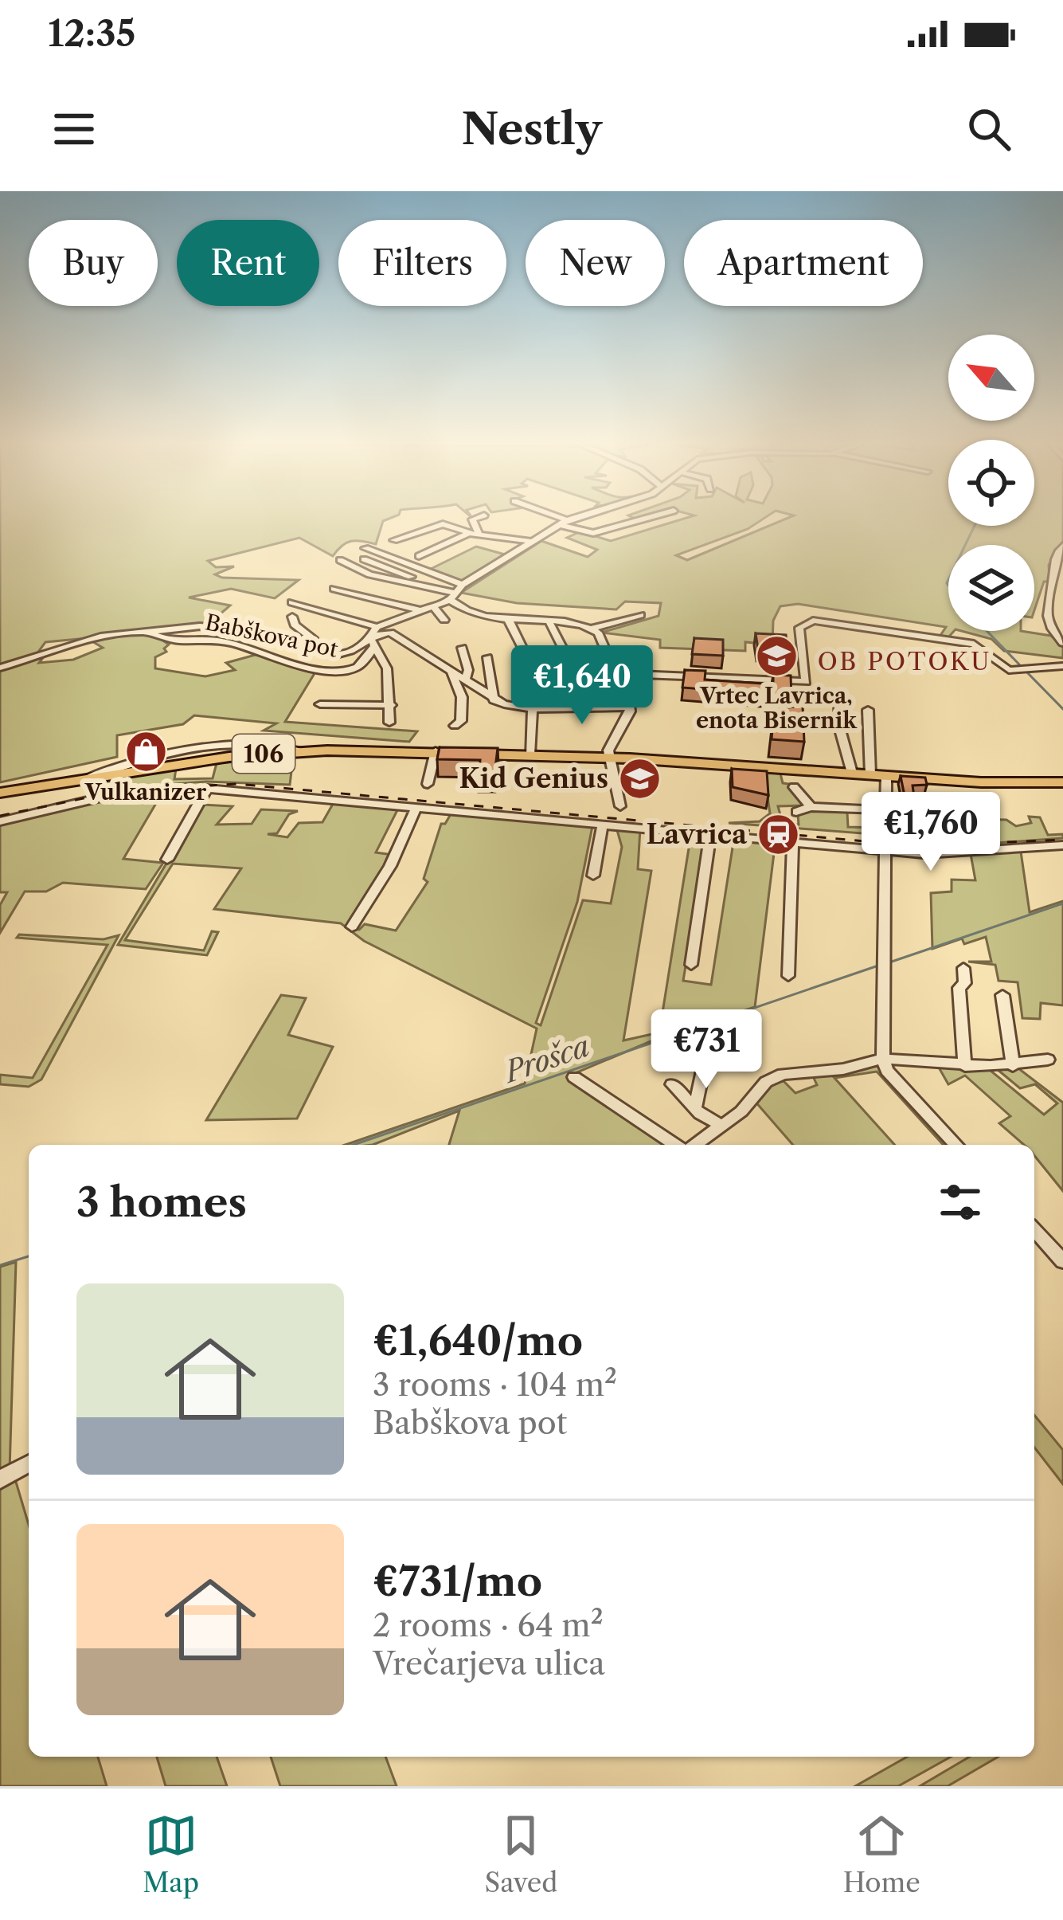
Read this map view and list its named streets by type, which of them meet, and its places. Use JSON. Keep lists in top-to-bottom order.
{
  "streets": {
    "main road": ["106"],
    "street": ["Babškova pot"]
  },
  "districts": ["OB POTOKU"],
  "water": ["Prošca"],
  "places": {
    "school or university": ["Vrtec Lavrica, enota Bisernik", "Kid Genius"],
    "shop": ["Vulkanizer"],
    "station": ["Lavrica"]
  },
  "north": "top left",
  "page": {
    "status": "12:35",
    "header": "Nestly",
    "chip": [
      "Buy",
      "Rent",
      "Filters",
      "New",
      "Apartment"
    ],
    "price": ["€1,640", "€1,760", "€731"],
    "heading": "3 homes",
    "list": [
      {
        "name": "€1,640/mo",
        "note": "3 rooms · 104 m² · Babškova pot"
      },
      {
        "name": "€731/mo",
        "note": "2 rooms · 64 m² · Vrečarjeva ulica"
      }
    ],
    "tabs": ["Map", "Saved", "Home"]
  }
}
